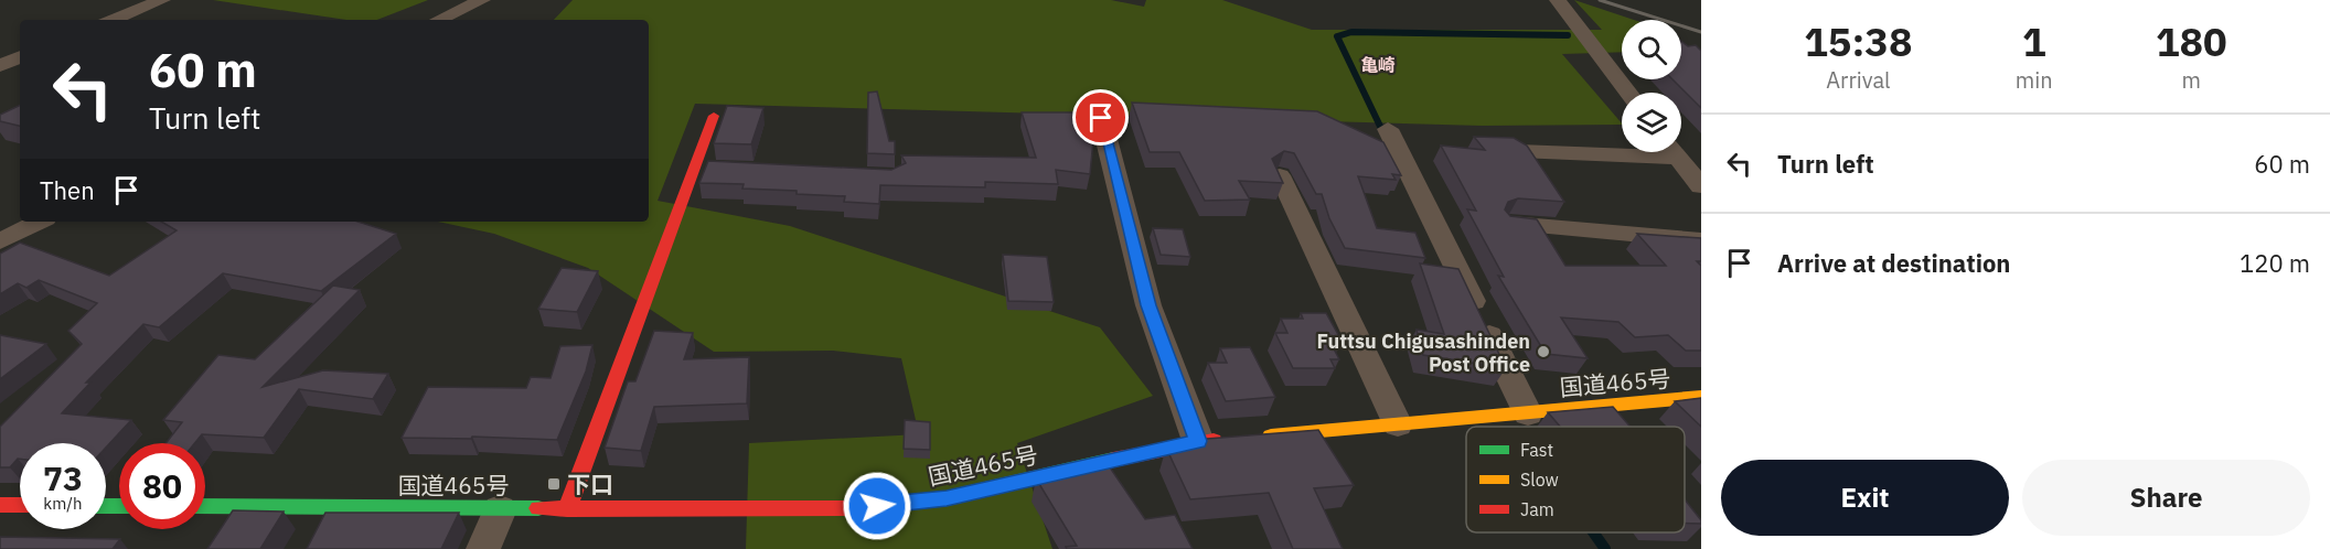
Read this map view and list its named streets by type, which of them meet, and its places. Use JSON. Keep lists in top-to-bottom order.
{
  "streets": {
    "main road": ["国道465号"]
  },
  "districts": ["亀崎"],
  "places": {
    "other": ["Futtsu Chigusashinden Post Office"],
    "transit": ["下口"]
  },
  "legend": ["Fast", "Slow", "Jam"],
  "page": {
    "eta": [
      "15:38",
      "Arrival",
      "1",
      "min",
      "180",
      "m"
    ],
    "turn": ["60 m", "Turn left"],
    "list": [
      {
        "name": "Turn left",
        "value": "60 m"
      },
      {
        "name": "Arrive at destination",
        "value": "120 m"
      }
    ],
    "then": "Then",
    "speed": "73 km/h",
    "limit": "80",
    "buttons": ["Exit", "Share"]
  }
}
